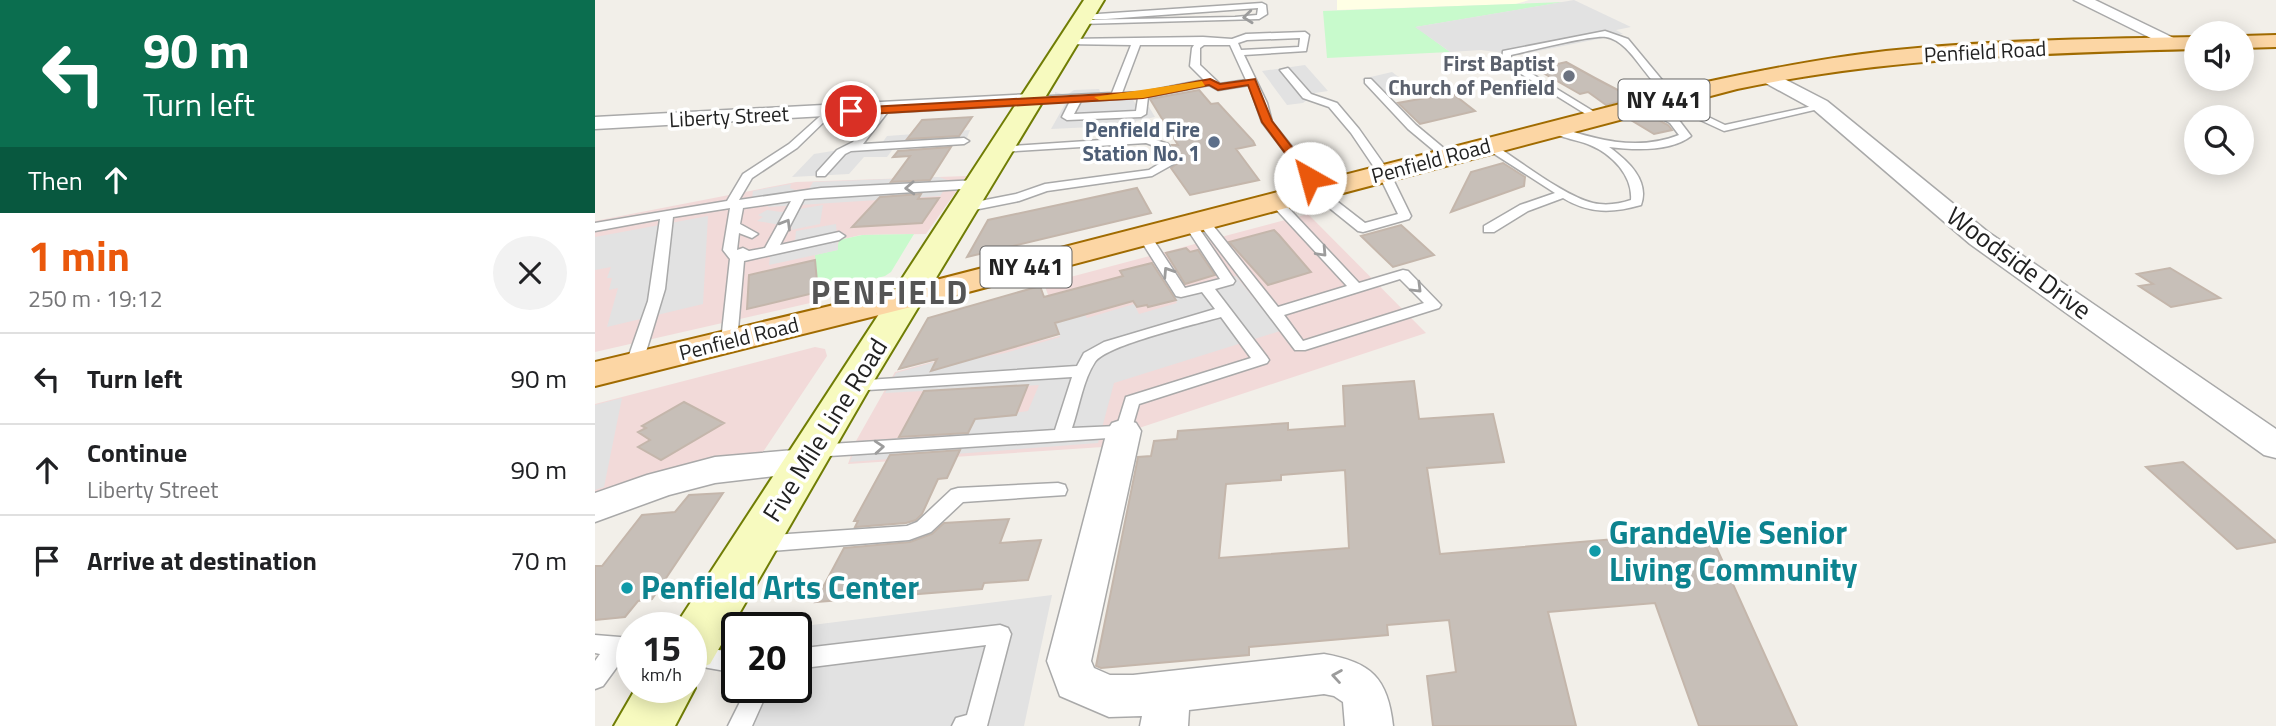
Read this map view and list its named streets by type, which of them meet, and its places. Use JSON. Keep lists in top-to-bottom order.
{
  "streets": {
    "main road": ["Penfield Road", "NY 441", "Five Mile Line Road"],
    "street": ["Liberty Street", "Woodside Drive"]
  },
  "crossings": [
    ["Penfield Road", "Woodside Drive"],
    ["Penfield Road", "Five Mile Line Road"],
    ["Liberty Street", "Five Mile Line Road"]
  ],
  "districts": ["PENFIELD"],
  "places": [
    "First Baptist Church of Penfield",
    "Penfield Fire Station No. 1",
    "GrandeVie Senior Living Community",
    "Penfield Arts Center"
  ],
  "page": {
    "turn": ["90 m", "Turn left"],
    "then": "Then",
    "heading": ["1 min", "250 m · 19:12"],
    "list": [
      {
        "name": "Turn left",
        "value": "90 m"
      },
      {
        "name": "Continue",
        "note": "Liberty Street",
        "value": "90 m"
      },
      {
        "name": "Arrive at destination",
        "value": "70 m"
      }
    ],
    "speed": "15 km/h",
    "limit": "20"
  }
}
